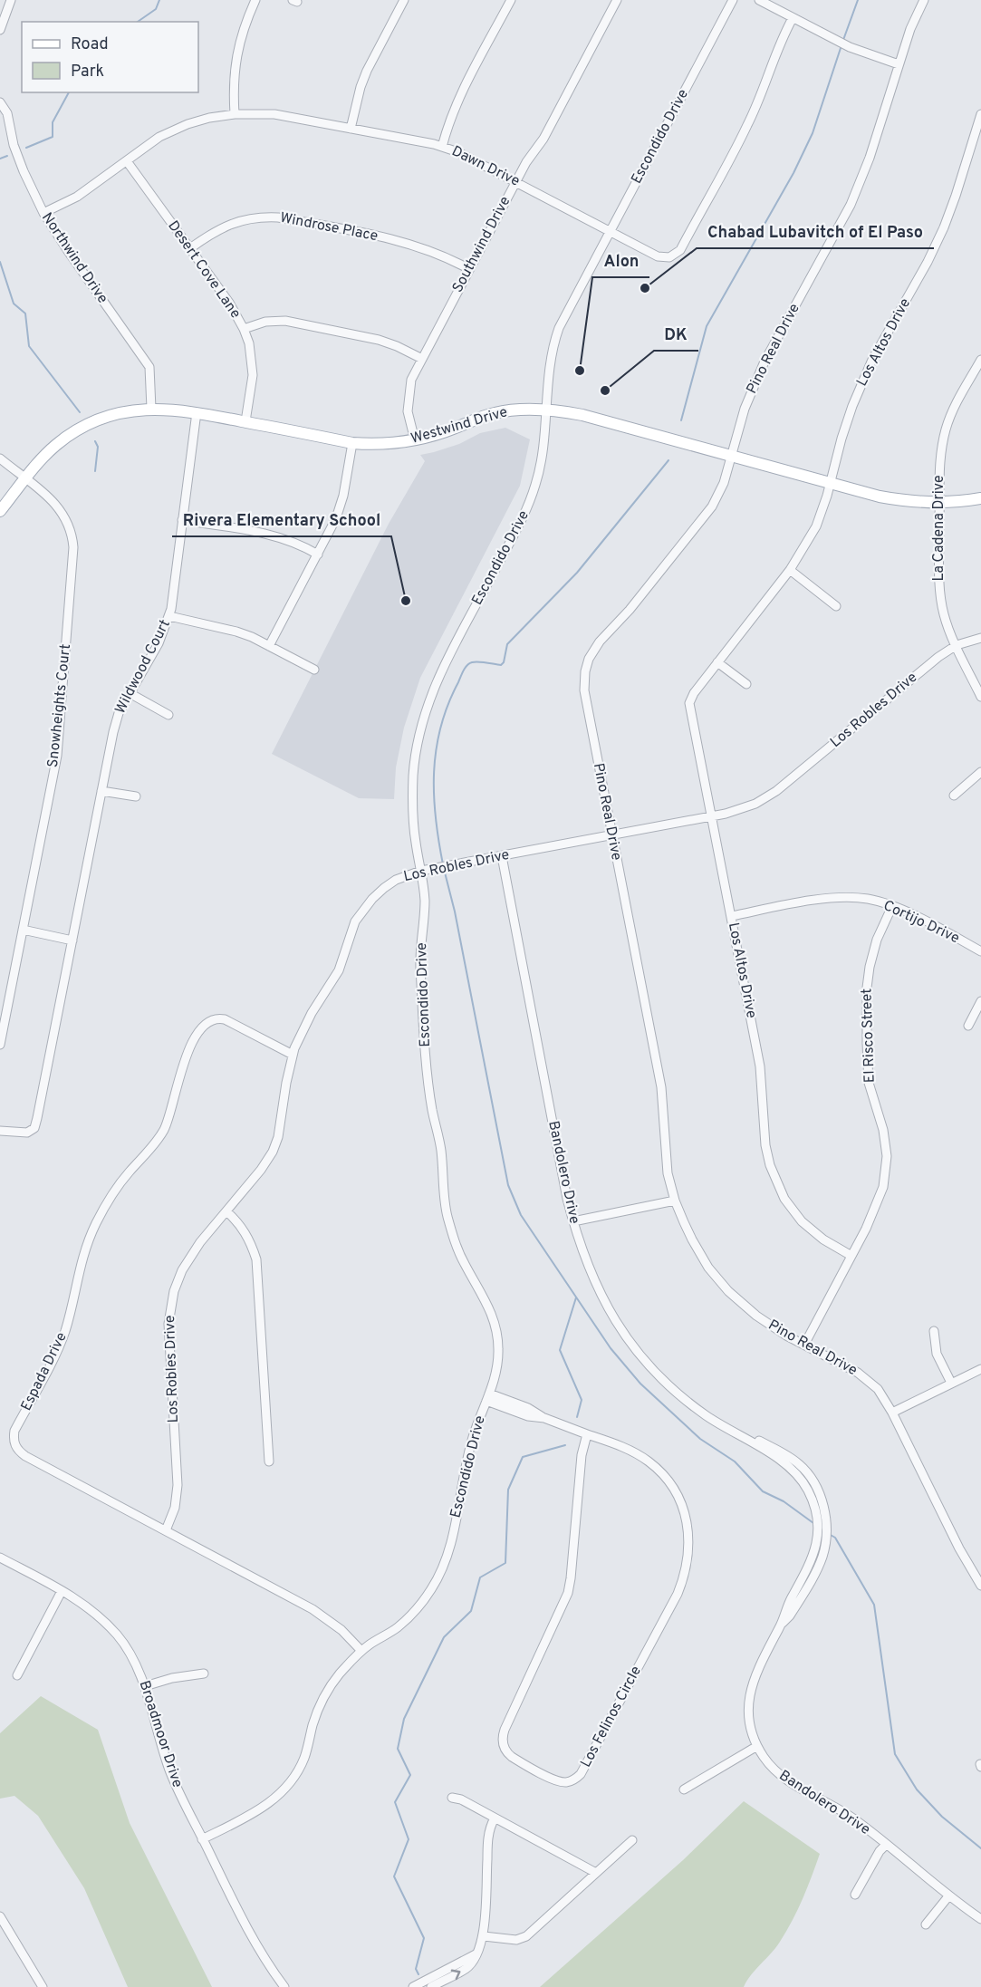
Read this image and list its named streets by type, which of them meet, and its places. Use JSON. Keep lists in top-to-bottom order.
{
  "streets": {
    "main road": ["Westwind Drive"],
    "street": [
      "Escondido Drive",
      "Dawn Drive",
      "Windrose Place",
      "Southwind Drive",
      "Northwind Drive",
      "Desert Cove Lane",
      "Los Altos Drive",
      "Pino Real Drive",
      "La Cadena Drive",
      "Wildwood Court",
      "Snowheights Court",
      "Los Robles Drive",
      "Cortijo Drive",
      "El Risco Street",
      "Bandolero Drive",
      "Espada Drive",
      "Los Felinos Circle",
      "Broadmoor Drive"
    ]
  },
  "crossings": [
    ["Escondido Drive", "Dawn Drive"],
    ["Escondido Drive", "Westwind Drive"],
    ["Escondido Drive", "Los Robles Drive"],
    ["Escondido Drive", "Espada Drive"],
    ["Escondido Drive", "Los Felinos Circle"],
    ["Escondido Drive", "Broadmoor Drive"],
    ["Dawn Drive", "Southwind Drive"],
    ["Dawn Drive", "Northwind Drive"],
    ["Dawn Drive", "Desert Cove Lane"],
    ["Windrose Place", "Southwind Drive"],
    ["Windrose Place", "Desert Cove Lane"],
    ["Southwind Drive", "Westwind Drive"],
    ["Northwind Drive", "Westwind Drive"],
    ["Desert Cove Lane", "Westwind Drive"],
    ["Los Altos Drive", "Westwind Drive"],
    ["Los Altos Drive", "Los Robles Drive"],
    ["Los Altos Drive", "Cortijo Drive"],
    ["Los Altos Drive", "El Risco Street"],
    ["Pino Real Drive", "Westwind Drive"],
    ["Pino Real Drive", "Los Robles Drive"],
    ["Pino Real Drive", "El Risco Street"],
    ["Westwind Drive", "La Cadena Drive"],
    ["Westwind Drive", "Wildwood Court"],
    ["Westwind Drive", "Snowheights Court"],
    ["La Cadena Drive", "Los Robles Drive"],
    ["Los Robles Drive", "Bandolero Drive"],
    ["Los Robles Drive", "Espada Drive"],
    ["Cortijo Drive", "El Risco Street"]
  ],
  "places": [
    "Chabad Lubavitch of El Paso",
    "Alon",
    "DK",
    "Rivera Elementary School"
  ],
  "legend": ["Road", "Park"]
}
